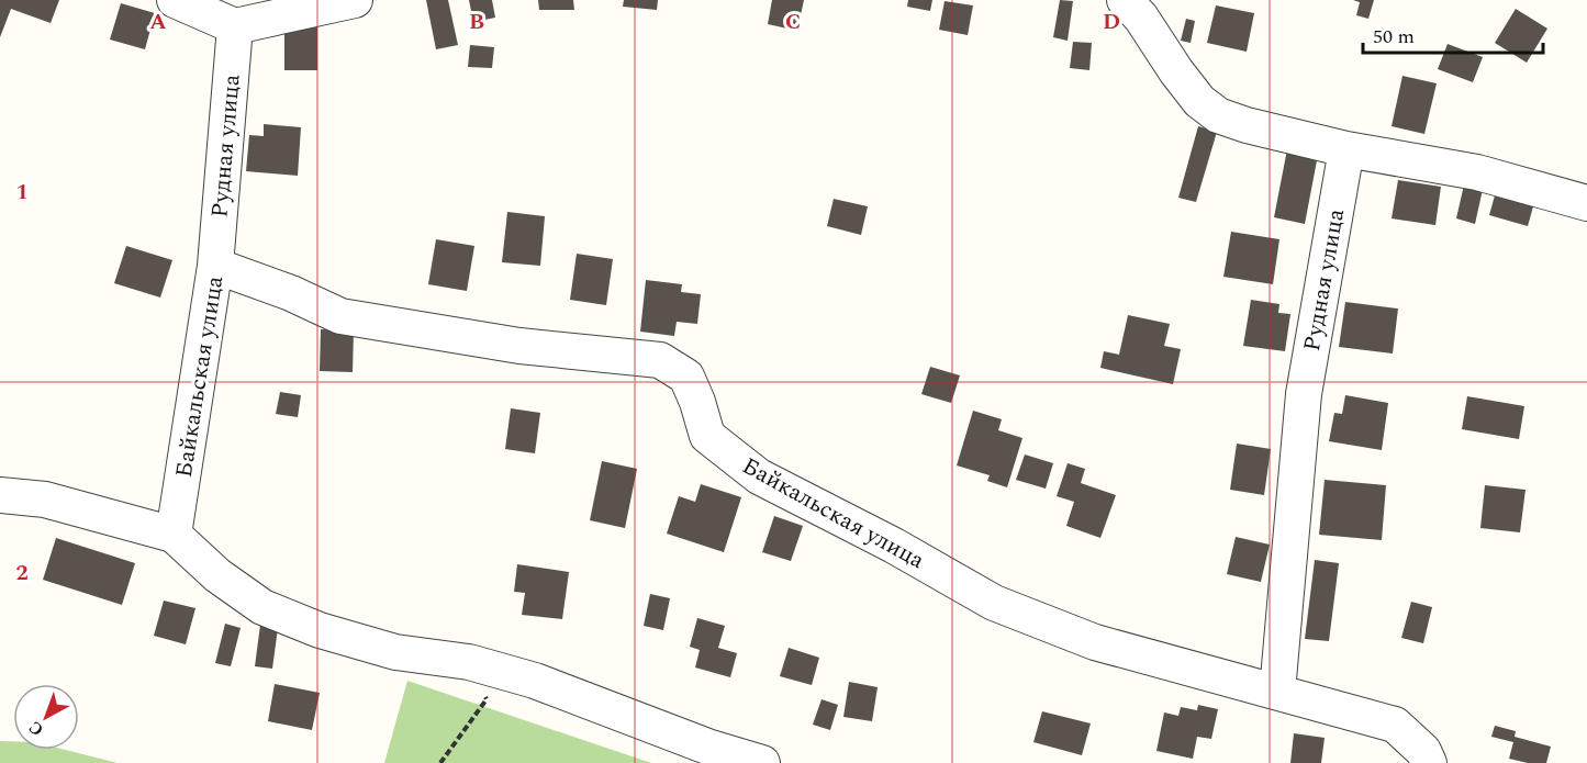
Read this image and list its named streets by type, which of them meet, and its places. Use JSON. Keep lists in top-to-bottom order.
{
  "streets": {
    "street": ["Рудная улица", "Байкальская улица"]
  },
  "crossings": [
    ["Рудная улица", "Байкальская улица"]
  ],
  "scale_bar": "50 m",
  "north": "bottom left",
  "grid": {
    "columns": [
      "A",
      "B",
      "C",
      "D"
    ],
    "rows": ["1", "2"]
  }
}
